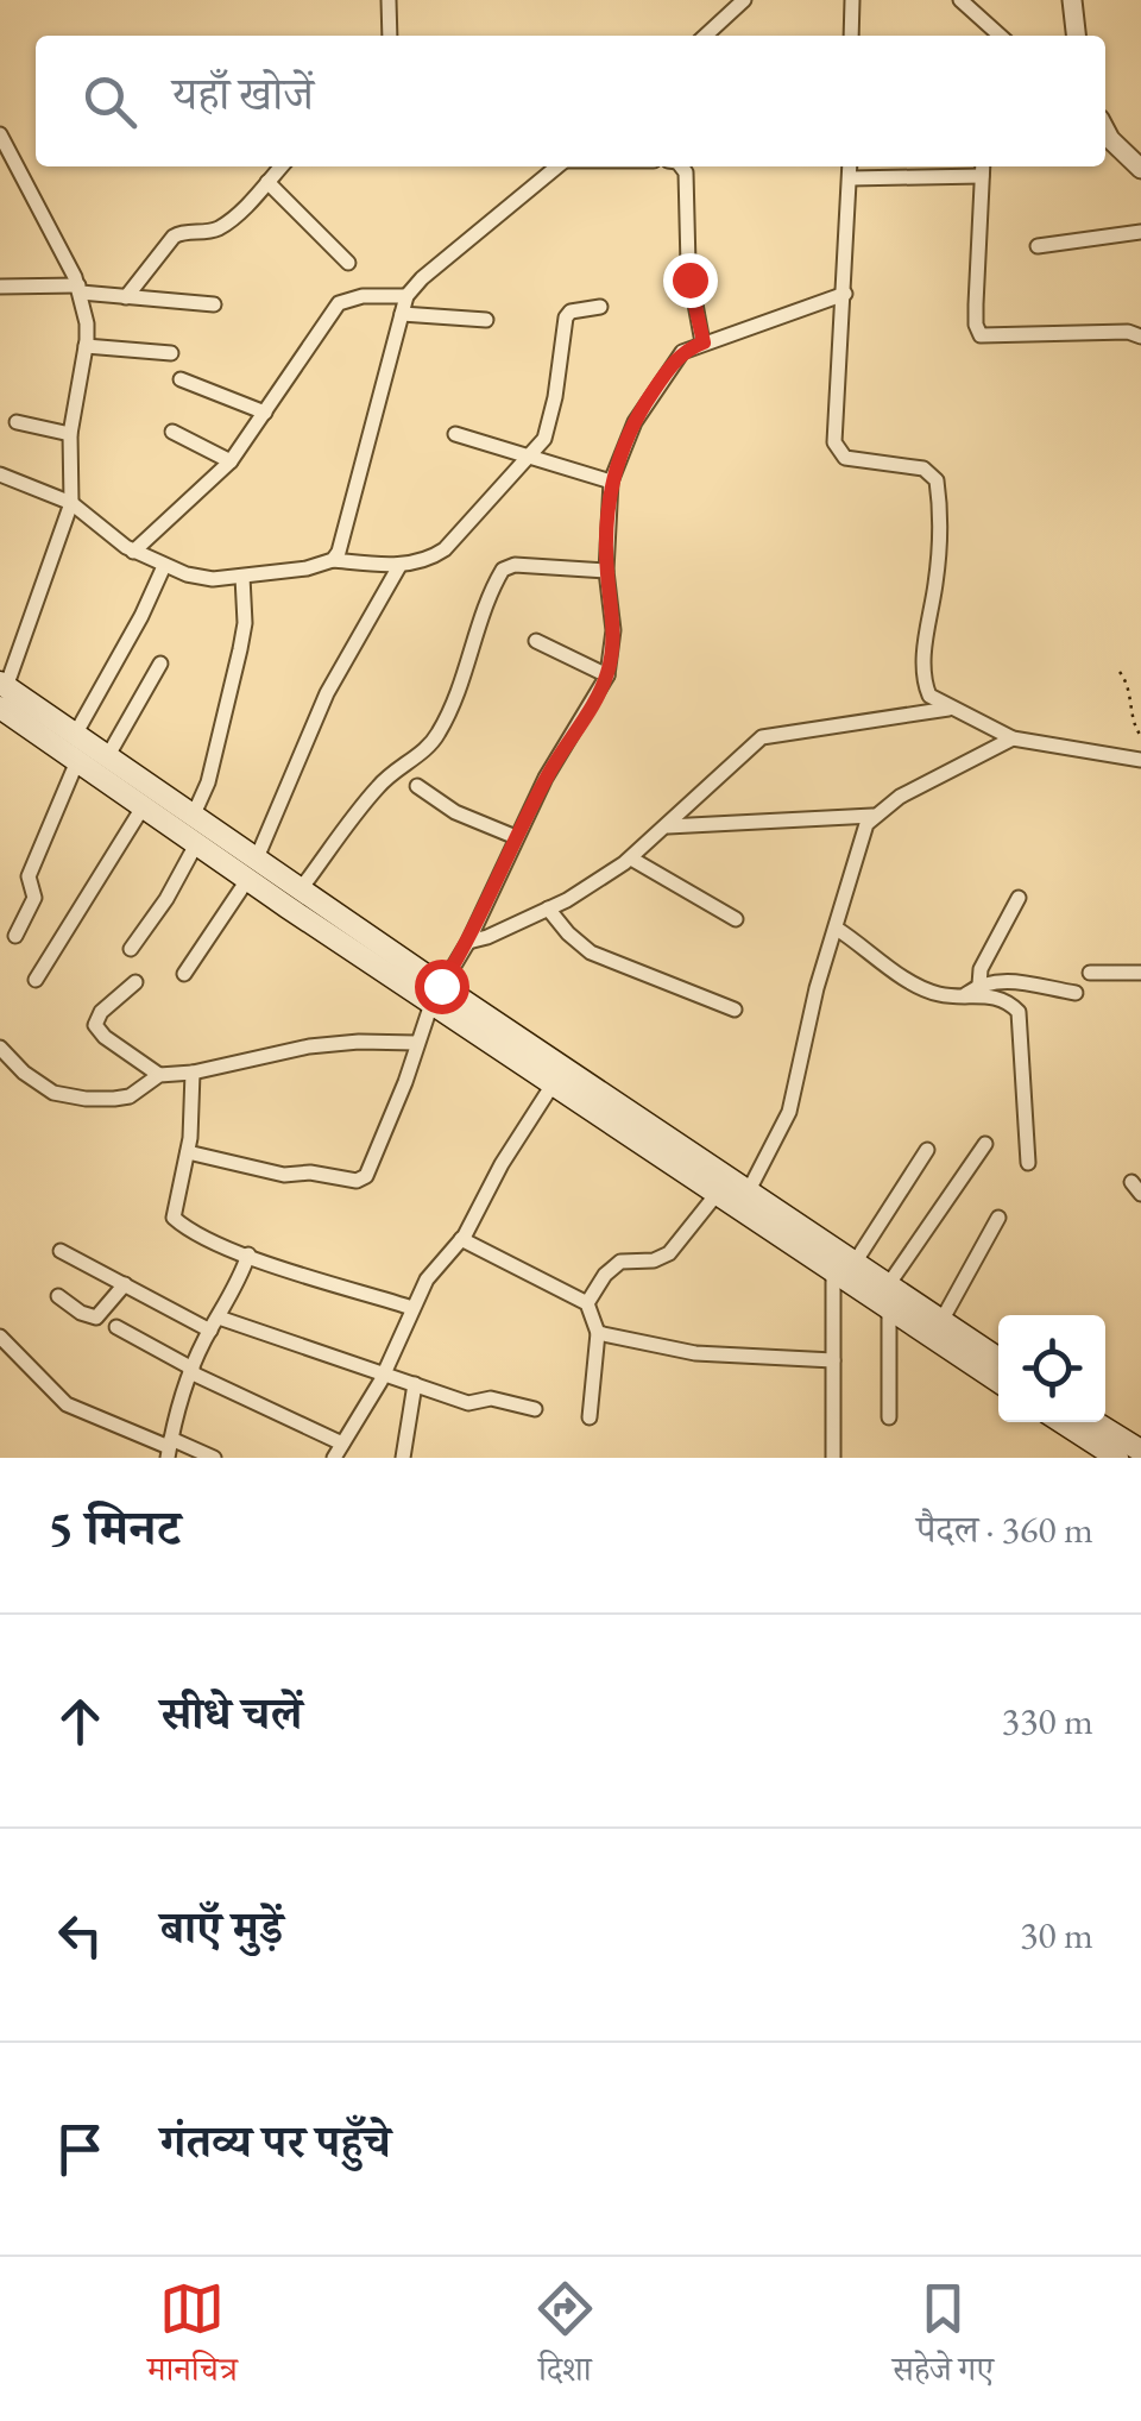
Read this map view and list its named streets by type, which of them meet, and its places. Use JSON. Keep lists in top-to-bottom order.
{
  "page": {
    "search": "यहाँ खोजें",
    "heading": ["5 मिनट", "पैदल · 360 m"],
    "list": [
      ["सीधे चलें", "330 m"],
      ["बाएँ मुड़ें", "30 m"],
      "गंतव्य पर पहुँचे"
    ],
    "nav": ["मानचित्र", "दिशा", "सहेजे गए"]
  }
}
